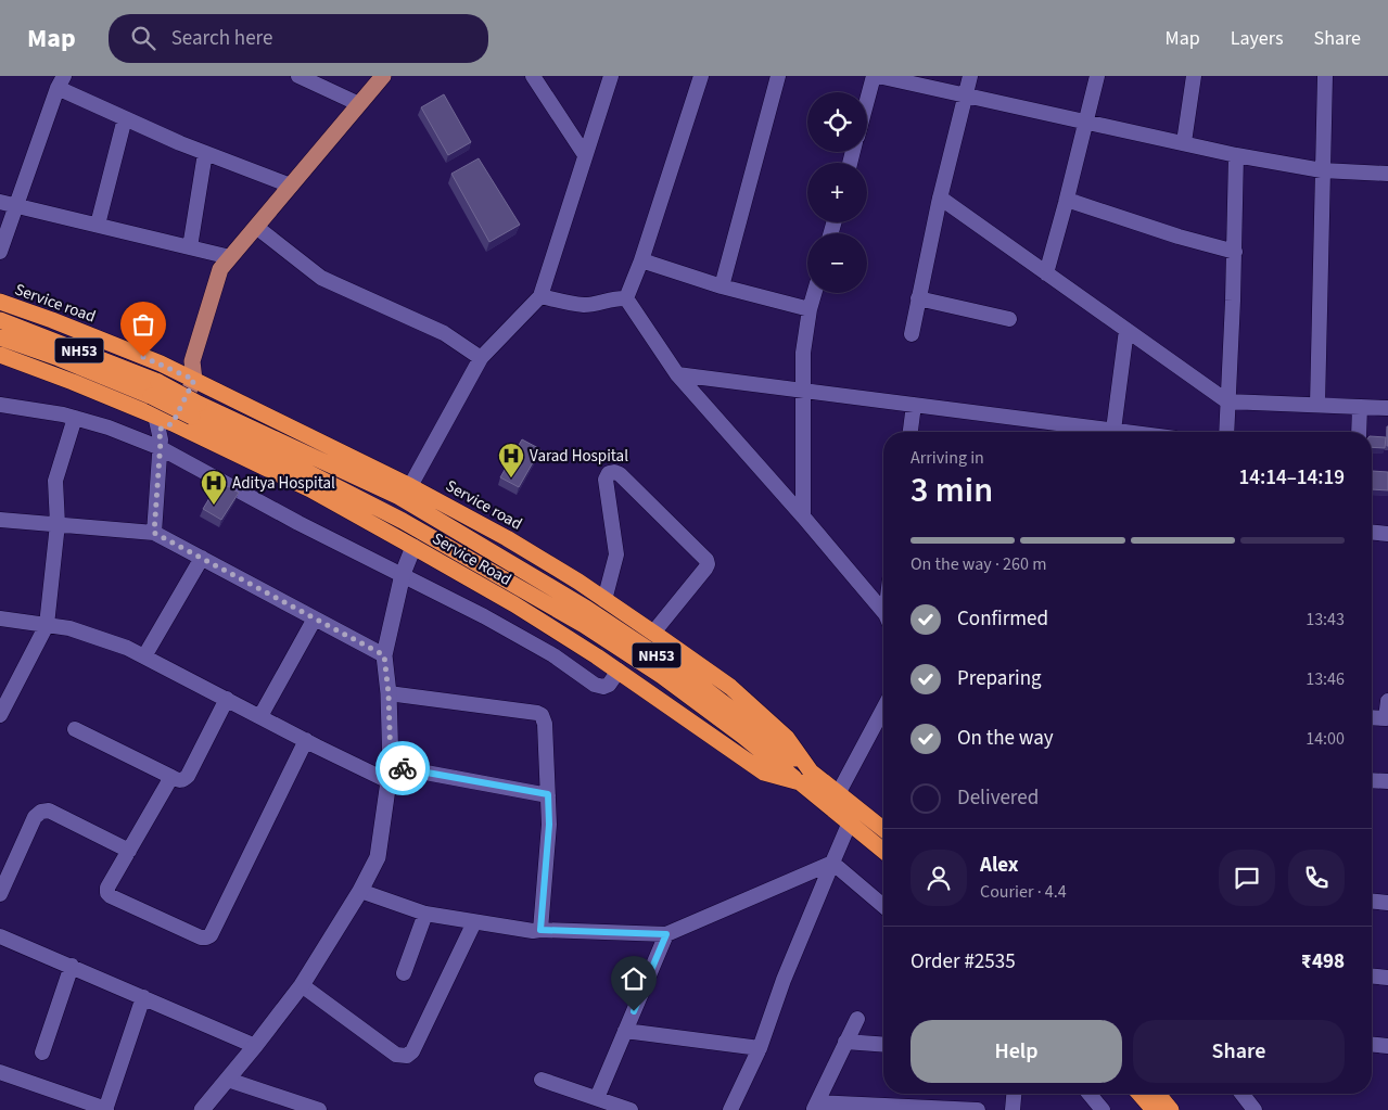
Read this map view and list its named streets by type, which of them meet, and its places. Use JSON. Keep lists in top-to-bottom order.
{
  "streets": {
    "highway": ["Service road", "NH53", "Service Road"]
  },
  "crossings": [
    ["Service road", "NH53"],
    ["Service road", "Service Road"],
    ["NH53", "Service Road"]
  ],
  "places": {
    "hospital": ["Varad Hospital", "Aditya Hospital"]
  },
  "page": {
    "header": "Map",
    "search": "Search here",
    "nav": ["Map", "Layers", "Share"],
    "map_buttons": ["+", "−"],
    "heading": ["3 min", "Arriving in", "14:14–14:19"],
    "panel": [
      "Alex",
      "Courier · 4.4",
      "Order #2535",
      "₹498"
    ],
    "bar": "On the way · 260 m",
    "list": [
      ["Confirmed", "13:43"],
      ["Preparing", "13:46"],
      ["On the way", "14:00"],
      "Delivered"
    ],
    "buttons": ["Help", "Share"]
  }
}
